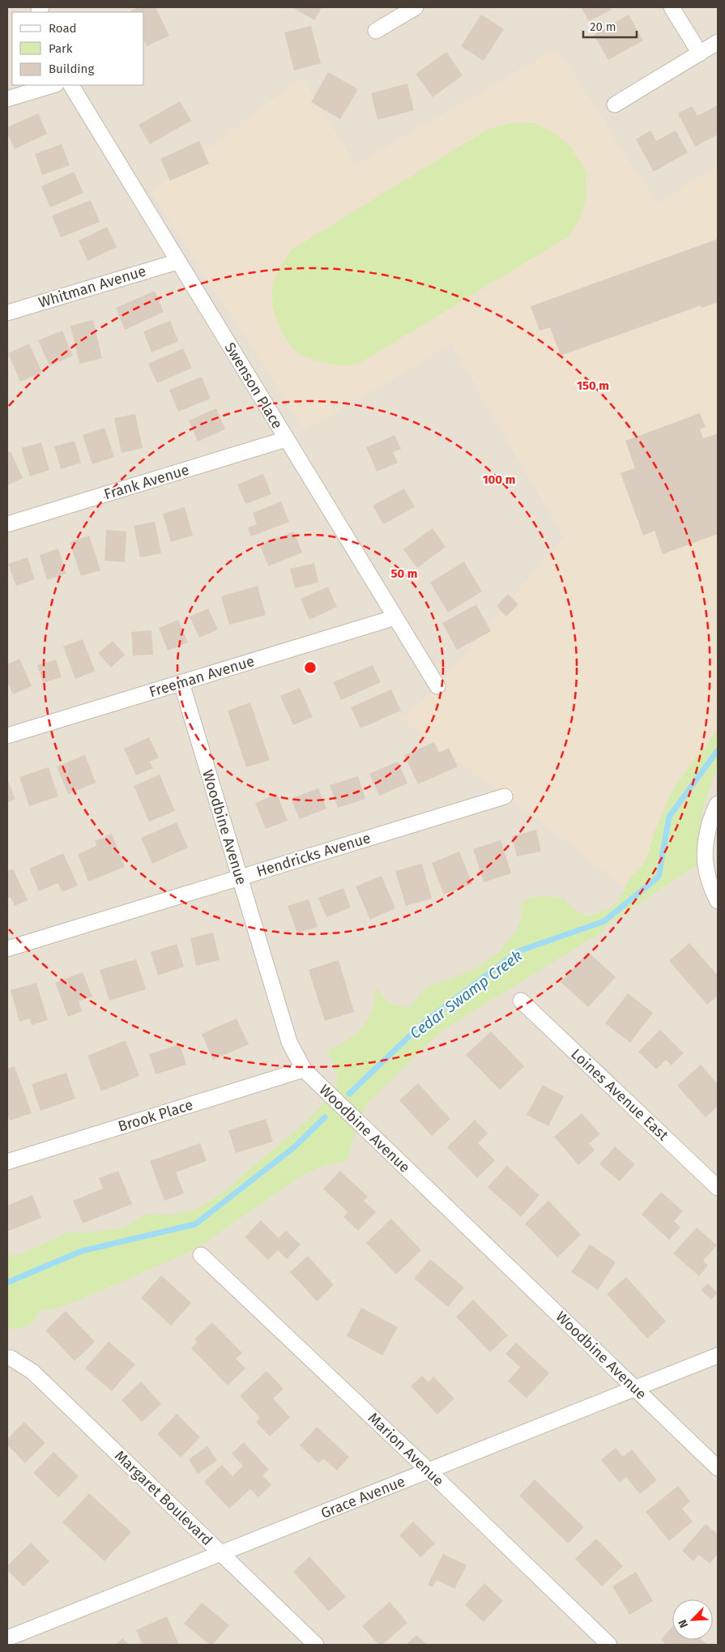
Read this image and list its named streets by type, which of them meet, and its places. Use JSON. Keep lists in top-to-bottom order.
{
  "streets": {
    "street": [
      "Whitman Avenue",
      "Swenson Place",
      "Frank Avenue",
      "Freeman Avenue",
      "Woodbine Avenue",
      "Hendricks Avenue",
      "Loines Avenue East",
      "Brook Place",
      "Marion Avenue",
      "Grace Avenue",
      "Margaret Boulevard"
    ]
  },
  "crossings": [
    ["Whitman Avenue", "Swenson Place"],
    ["Swenson Place", "Frank Avenue"],
    ["Swenson Place", "Freeman Avenue"],
    ["Freeman Avenue", "Woodbine Avenue"],
    ["Woodbine Avenue", "Hendricks Avenue"],
    ["Woodbine Avenue", "Brook Place"],
    ["Woodbine Avenue", "Grace Avenue"],
    ["Marion Avenue", "Grace Avenue"],
    ["Grace Avenue", "Margaret Boulevard"]
  ],
  "water": ["Cedar Swamp Creek"],
  "legend": ["Road", "Park", "Building"],
  "scale_bar": "20 m",
  "north": "bottom left",
  "rings": ["150 m", "100 m", "50 m"]
}
